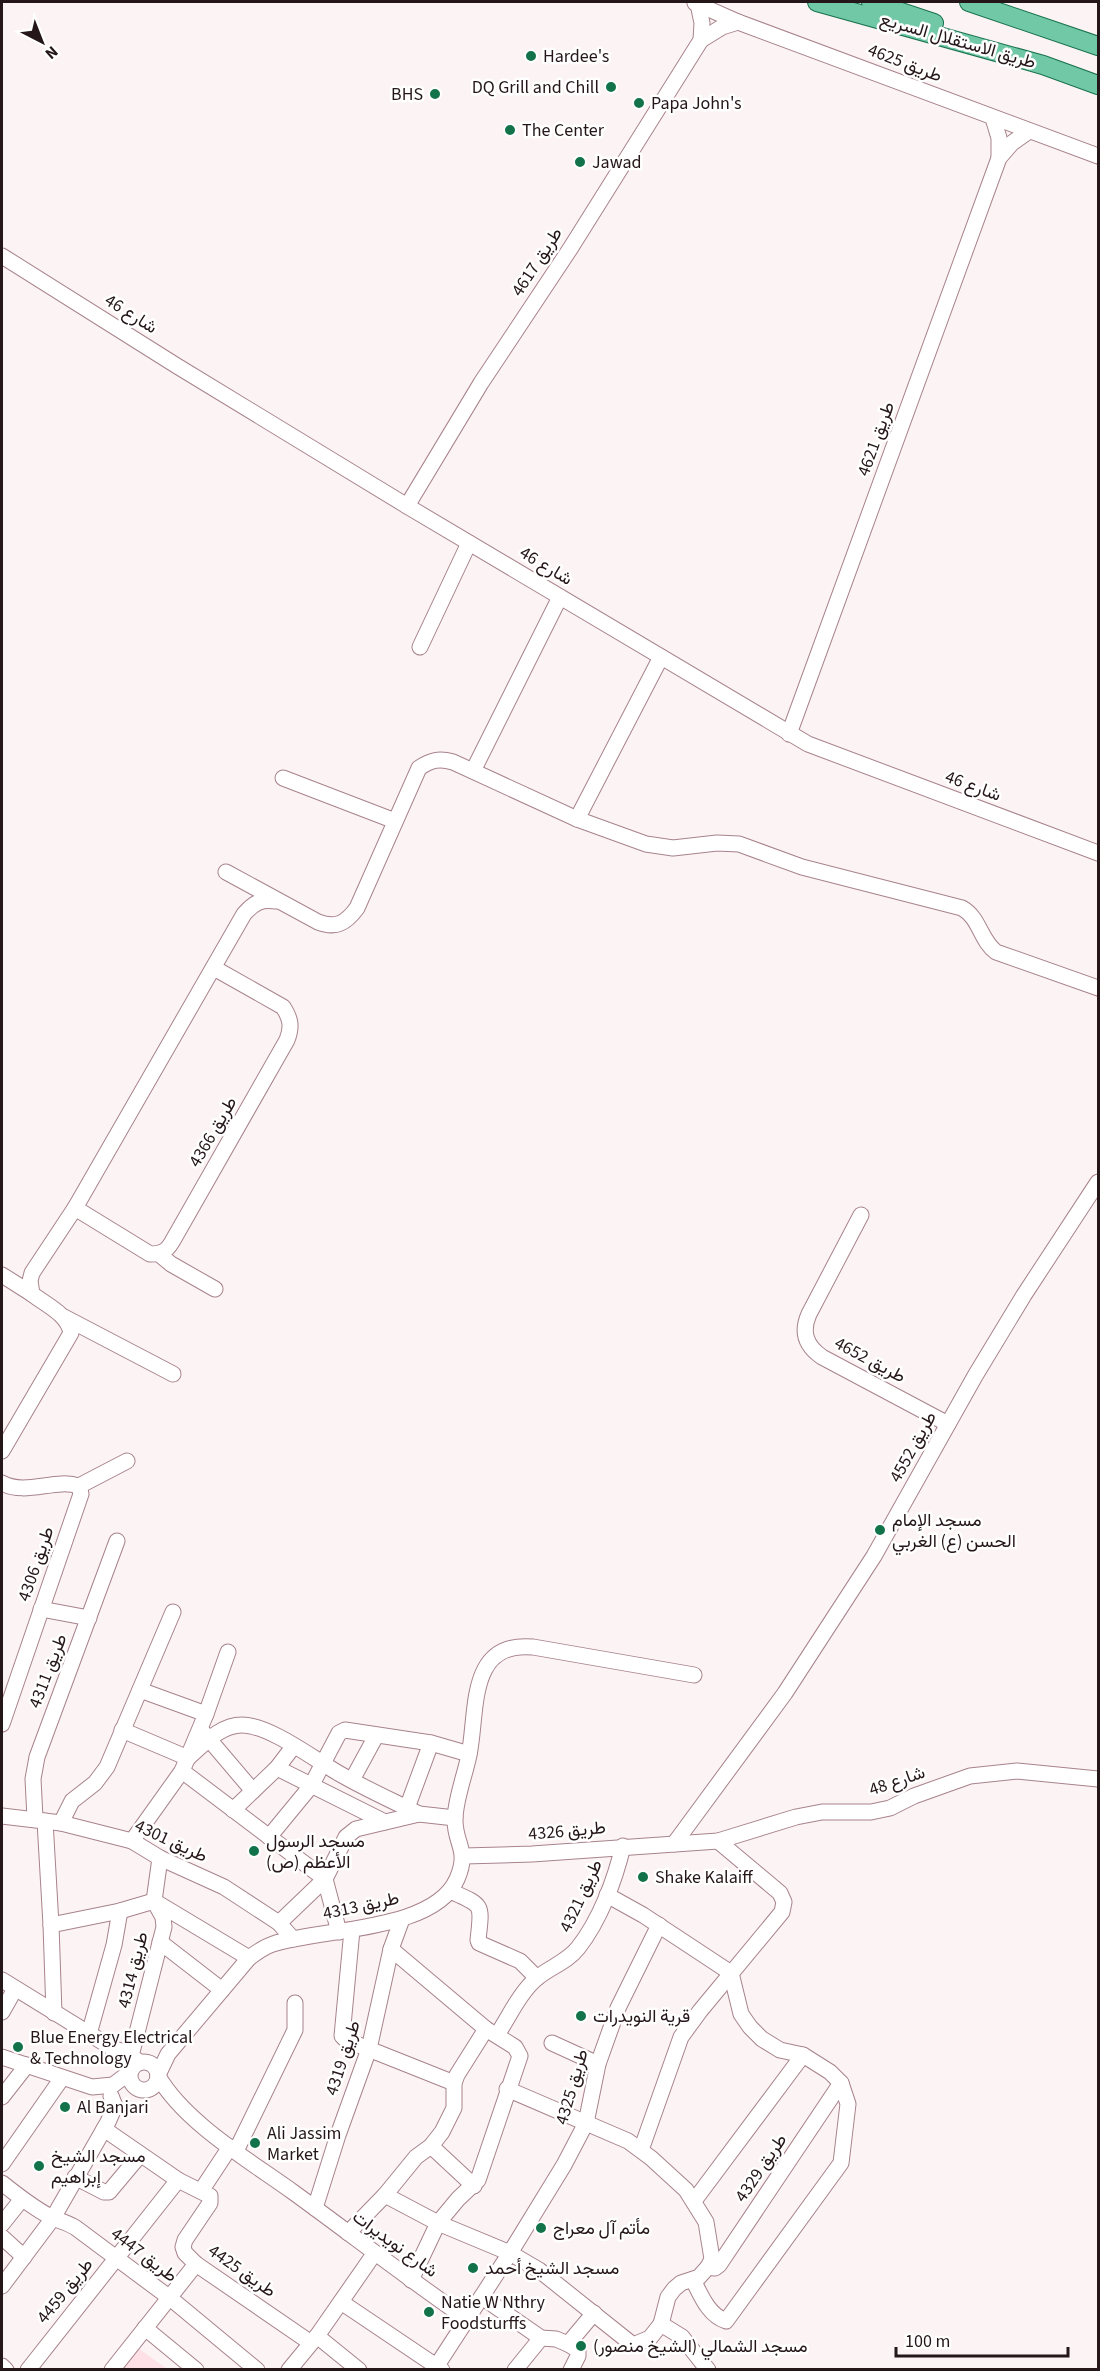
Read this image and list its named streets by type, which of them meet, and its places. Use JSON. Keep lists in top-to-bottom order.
{
  "streets": {
    "main road": ["طريق الاستقلال السريع"],
    "street": [
      "طريق 4625",
      "طريق 4617",
      "شارع 46",
      "طريق 4621",
      "طريق 4366",
      "طريق 4652",
      "طريق 4552",
      "طريق 4306",
      "طريق 4311",
      "شارع 48",
      "طريق 4326",
      "طريق 4301",
      "طريق 4321",
      "طريق 4313",
      "طريق 4314",
      "طريق 4319",
      "طريق 4325",
      "طريق 4329",
      "شارع نويديرات",
      "طريق 4447",
      "طريق 4425",
      "طريق 4459"
    ]
  },
  "crossings": [
    ["طريق 4625", "طريق 4617"],
    ["طريق 4625", "طريق 4621"],
    ["طريق 4617", "شارع 46"],
    ["شارع 46", "طريق 4621"],
    ["طريق 4652", "طريق 4552"],
    ["طريق 4552", "شارع 48"],
    ["طريق 4552", "طريق 4326"],
    ["طريق 4311", "طريق 4301"],
    ["شارع 48", "طريق 4326"],
    ["طريق 4326", "طريق 4321"],
    ["طريق 4326", "طريق 4313"],
    ["طريق 4326", "طريق 4319"],
    ["طريق 4301", "طريق 4313"],
    ["طريق 4301", "طريق 4314"],
    ["طريق 4313", "طريق 4314"],
    ["طريق 4313", "طريق 4319"],
    ["طريق 4313", "شارع نويديرات"],
    ["طريق 4314", "شارع نويديرات"],
    ["طريق 4319", "شارع نويديرات"],
    ["طريق 4447", "طريق 4459"]
  ],
  "places": [
    "Hardee's",
    "DQ Grill and Chill",
    "BHS",
    "Papa John's",
    "The Center",
    "Jawad",
    "مسجد الإمام الحسن (ع) الغربي",
    "مسجد الرسول الأعظم (ص)",
    "Shake Kalaiff",
    "قرية النويدرات",
    "Blue Energy Electrical & Technology",
    "Al Banjari",
    "Ali Jassim Market",
    "مسجد الشيخ إبراهيم",
    "مأتم آل معراج",
    "مسجد الشيخ أحمد",
    "Natie W Nthry Foodsturffs",
    "مسجد الشمالي (الشيخ منصور)"
  ],
  "scale_bar": "100 m",
  "north": "bottom right"
}
